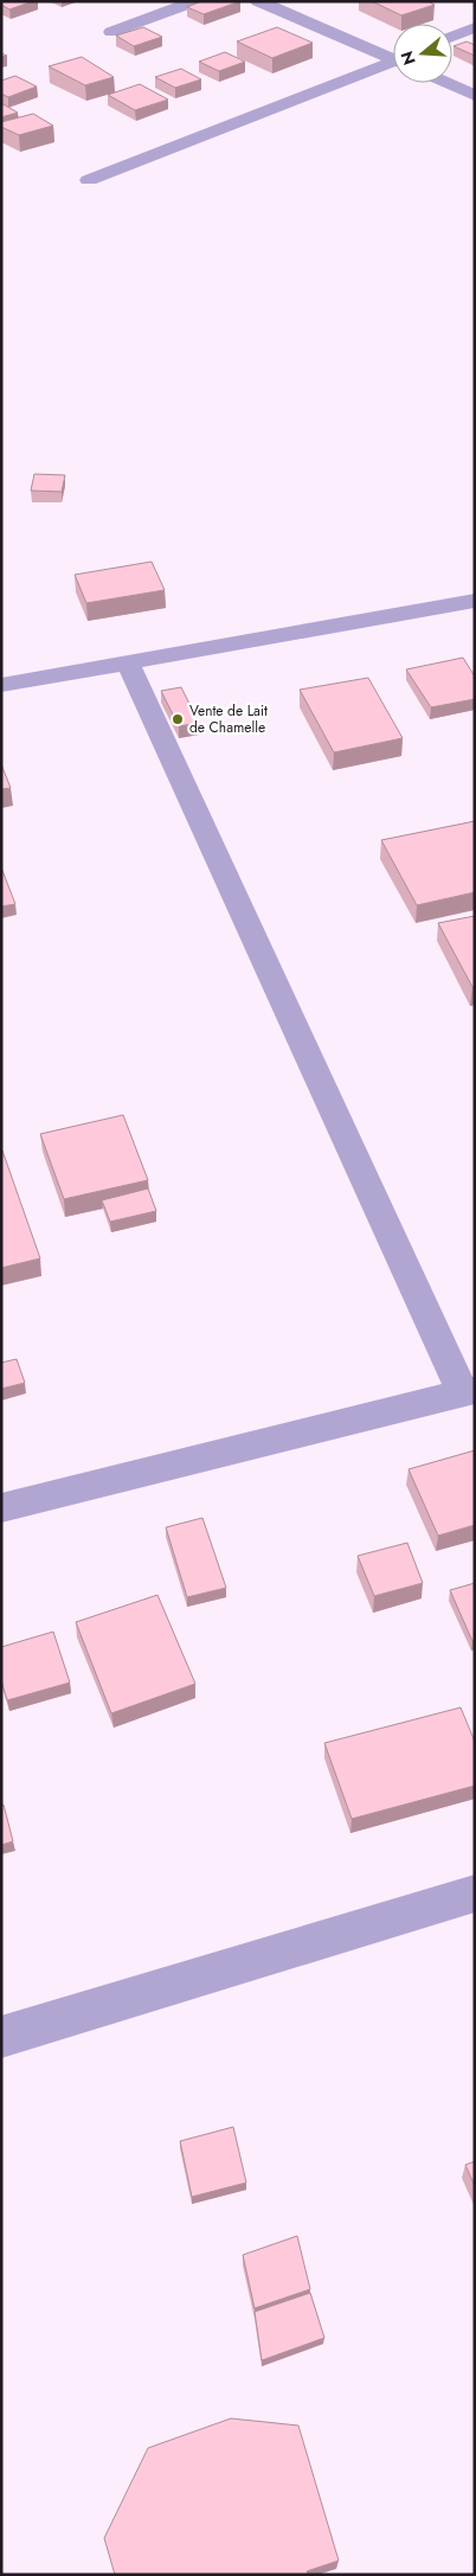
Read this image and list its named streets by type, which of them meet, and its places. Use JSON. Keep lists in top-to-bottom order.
{
  "places": ["Vente de Lait de Chamelle"],
  "north": "left"
}
